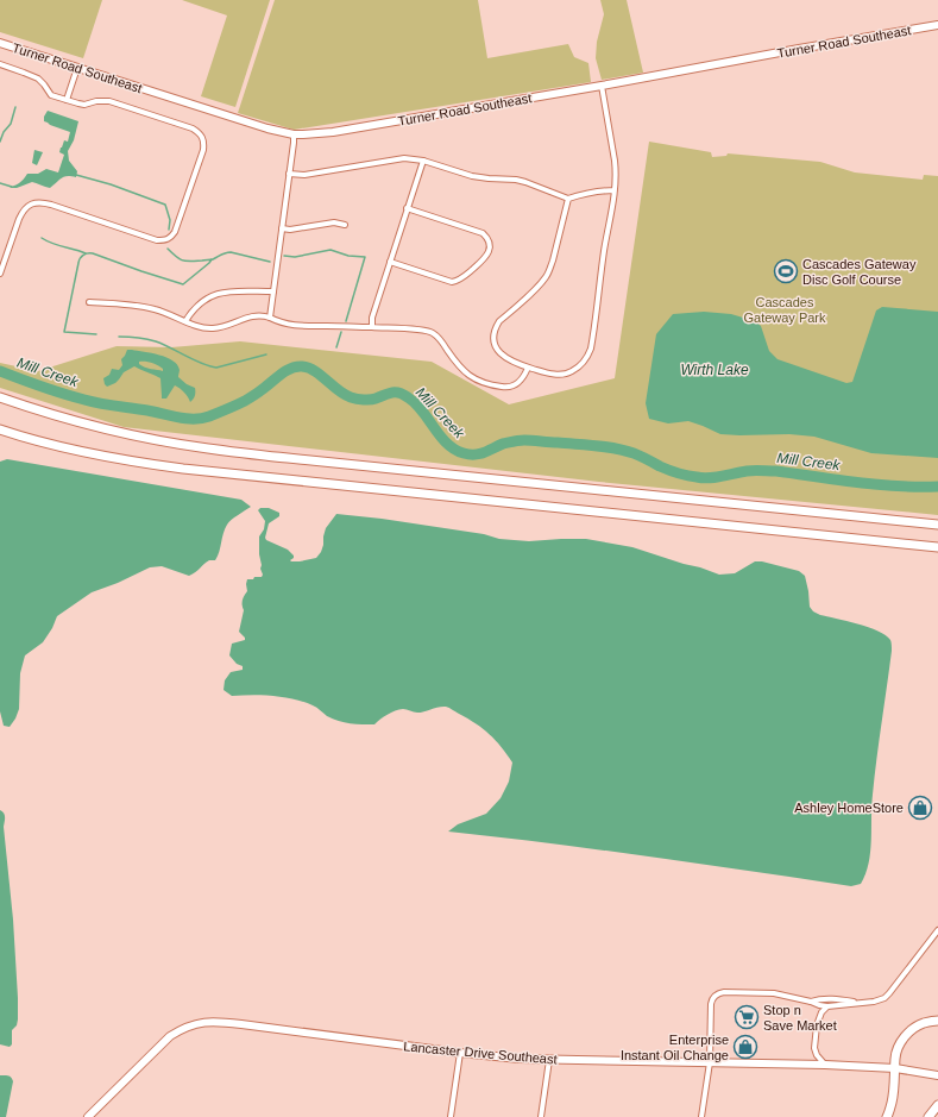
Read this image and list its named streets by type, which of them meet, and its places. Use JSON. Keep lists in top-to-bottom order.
{
  "streets": {
    "main road": ["Turner Road Southeast", "Lancaster Drive Southeast"]
  },
  "water": ["Wirth Lake", "Mill Creek"],
  "parks": ["Cascades Gateway Park"],
  "places": {
    "sports": ["Cascades Gateway Disc Golf Course"],
    "shop": ["Ashley HomeStore", "Enterprise Instant Oil Change"],
    "supermarket": ["Stop n Save Market"]
  }
}
